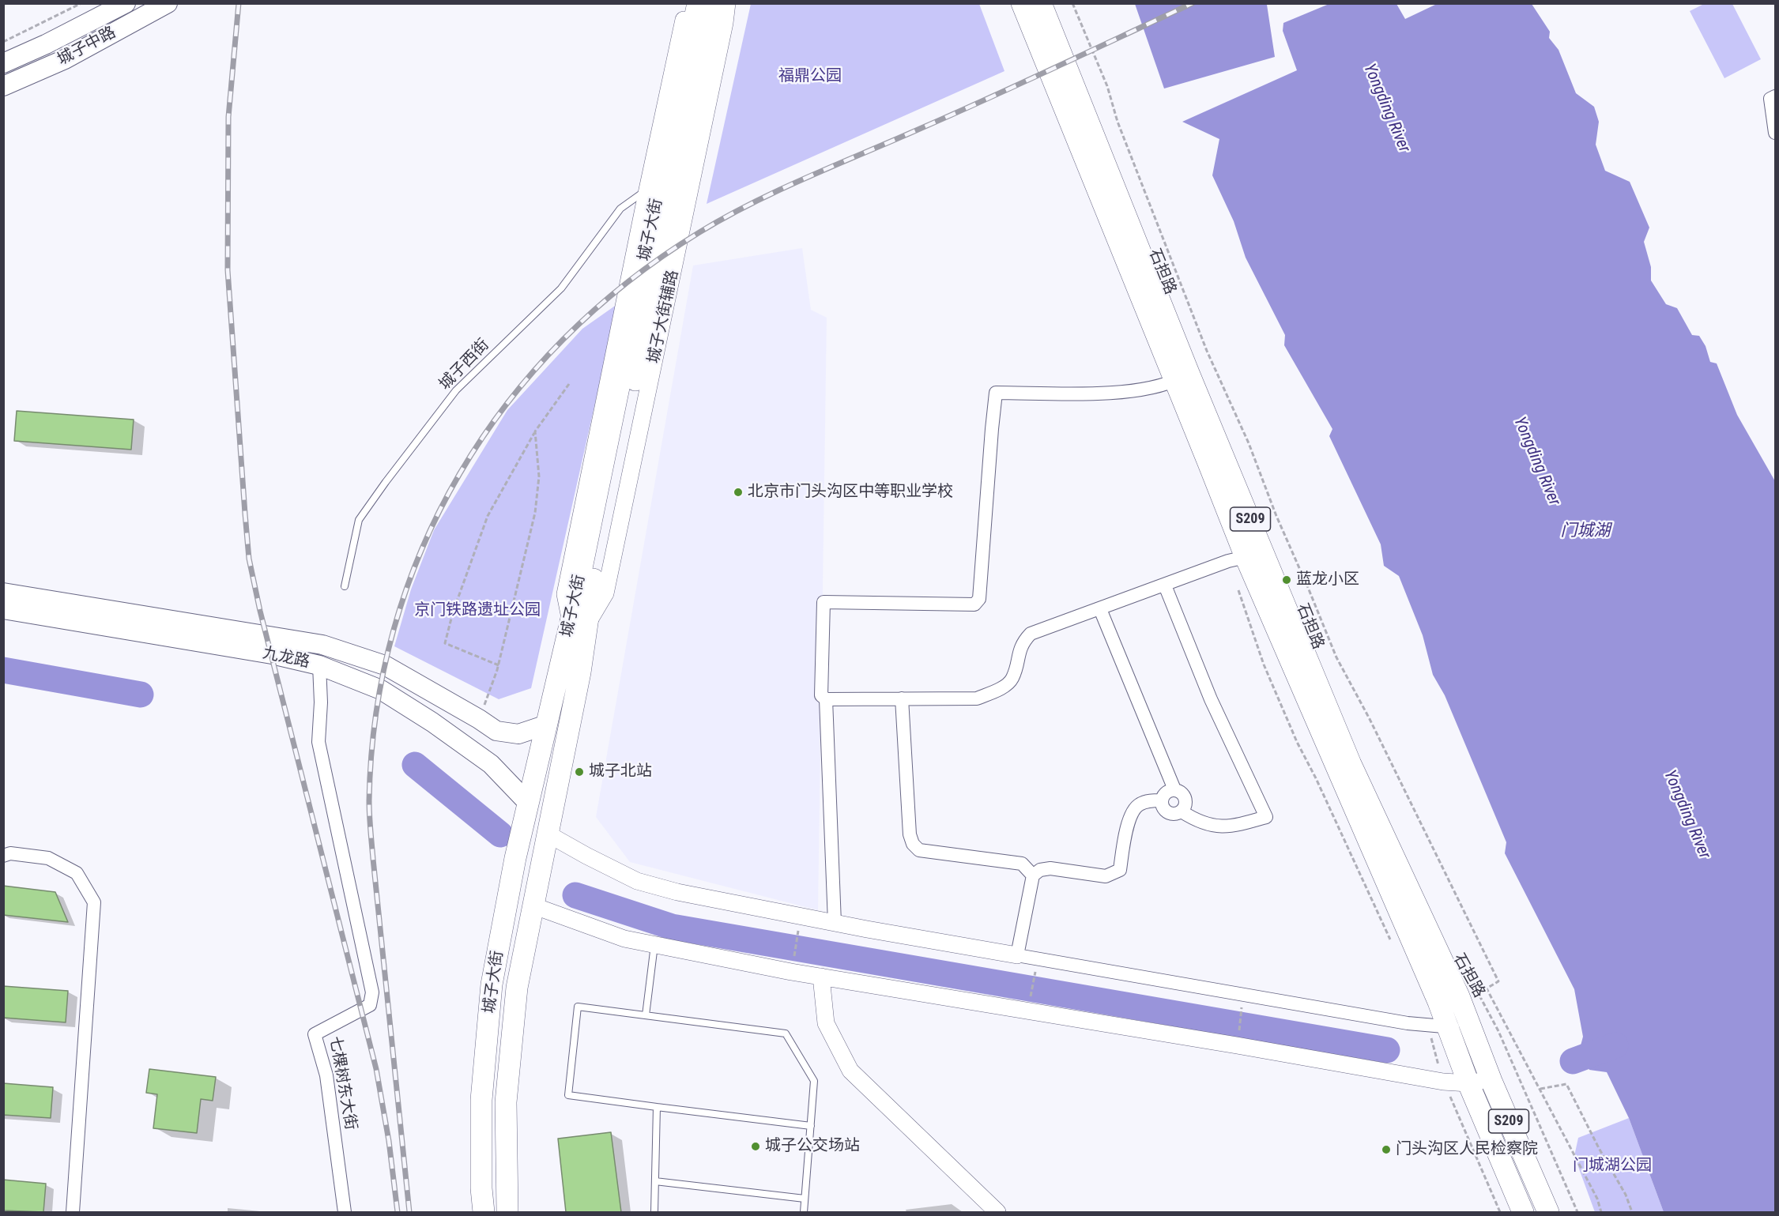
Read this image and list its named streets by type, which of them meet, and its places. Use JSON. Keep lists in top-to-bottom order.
{
  "streets": {
    "main road": [
      "城子中路",
      "城子大街",
      "石担路",
      "S209",
      "九龙路"
    ],
    "street": ["城子大街辅路", "七棵树东大街"],
    "lane": ["城子西街"]
  },
  "crossings": [
    ["城子大街", "城子大街辅路"],
    ["城子大街", "九龙路"],
    ["九龙路", "七棵树东大街"]
  ],
  "water": ["Yongding River", "门城湖"],
  "parks": ["福鼎公园", "京门铁路遗址公园", "门城湖公园"],
  "places": [
    "北京市门头沟区中等职业学校",
    "蓝龙小区",
    "城子北站",
    "城子公交场站",
    "门头沟区人民检察院"
  ]
}
